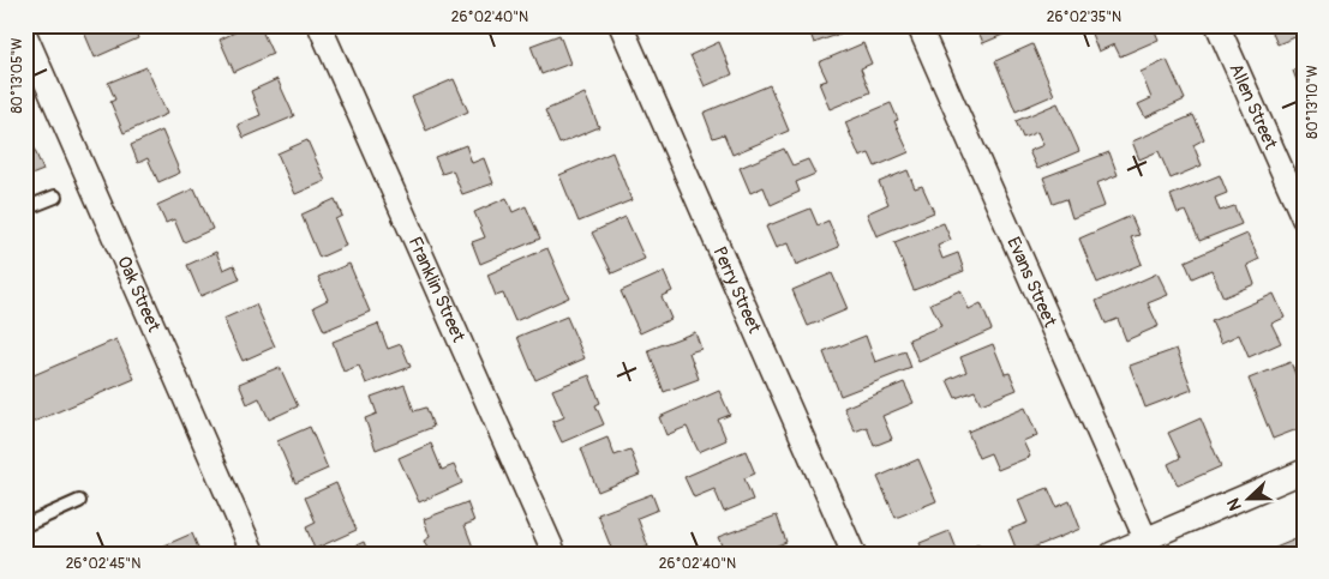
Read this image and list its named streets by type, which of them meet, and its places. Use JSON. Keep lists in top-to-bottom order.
{
  "streets": {
    "street": [
      "Allen Street",
      "Evans Street",
      "Franklin Street",
      "Perry Street",
      "Oak Street"
    ]
  },
  "north": "left",
  "coordinates": [
    "26°02'40\"N",
    "26°02'35\"N",
    "80°13'05\"W",
    "80°13'10\"W",
    "26°02'45\"N"
  ]
}
